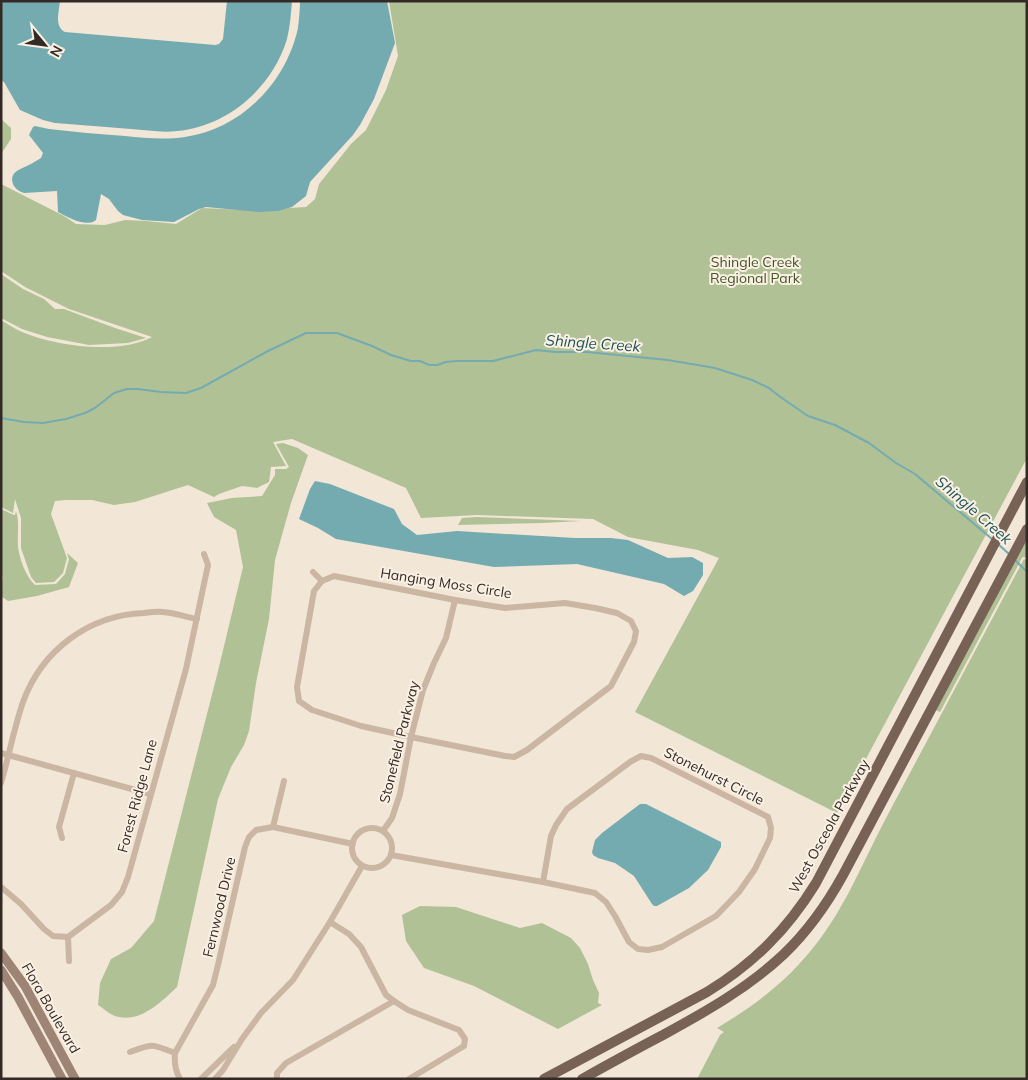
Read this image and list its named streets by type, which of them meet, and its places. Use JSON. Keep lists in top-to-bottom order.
{
  "streets": {
    "main road": ["West Osceola Parkway"],
    "street": [
      "Hanging Moss Circle",
      "Stonefield Parkway",
      "Stonehurst Circle",
      "Forest Ridge Lane",
      "Fernwood Drive",
      "Flora Boulevard"
    ]
  },
  "crossings": [
    ["Hanging Moss Circle", "Stonefield Parkway"],
    ["Stonefield Parkway", "Stonehurst Circle"],
    ["Stonefield Parkway", "Fernwood Drive"],
    ["Stonehurst Circle", "Fernwood Drive"]
  ],
  "water": ["Shingle Creek"],
  "parks": ["Shingle Creek Regional Park"],
  "north": "bottom right"
}
